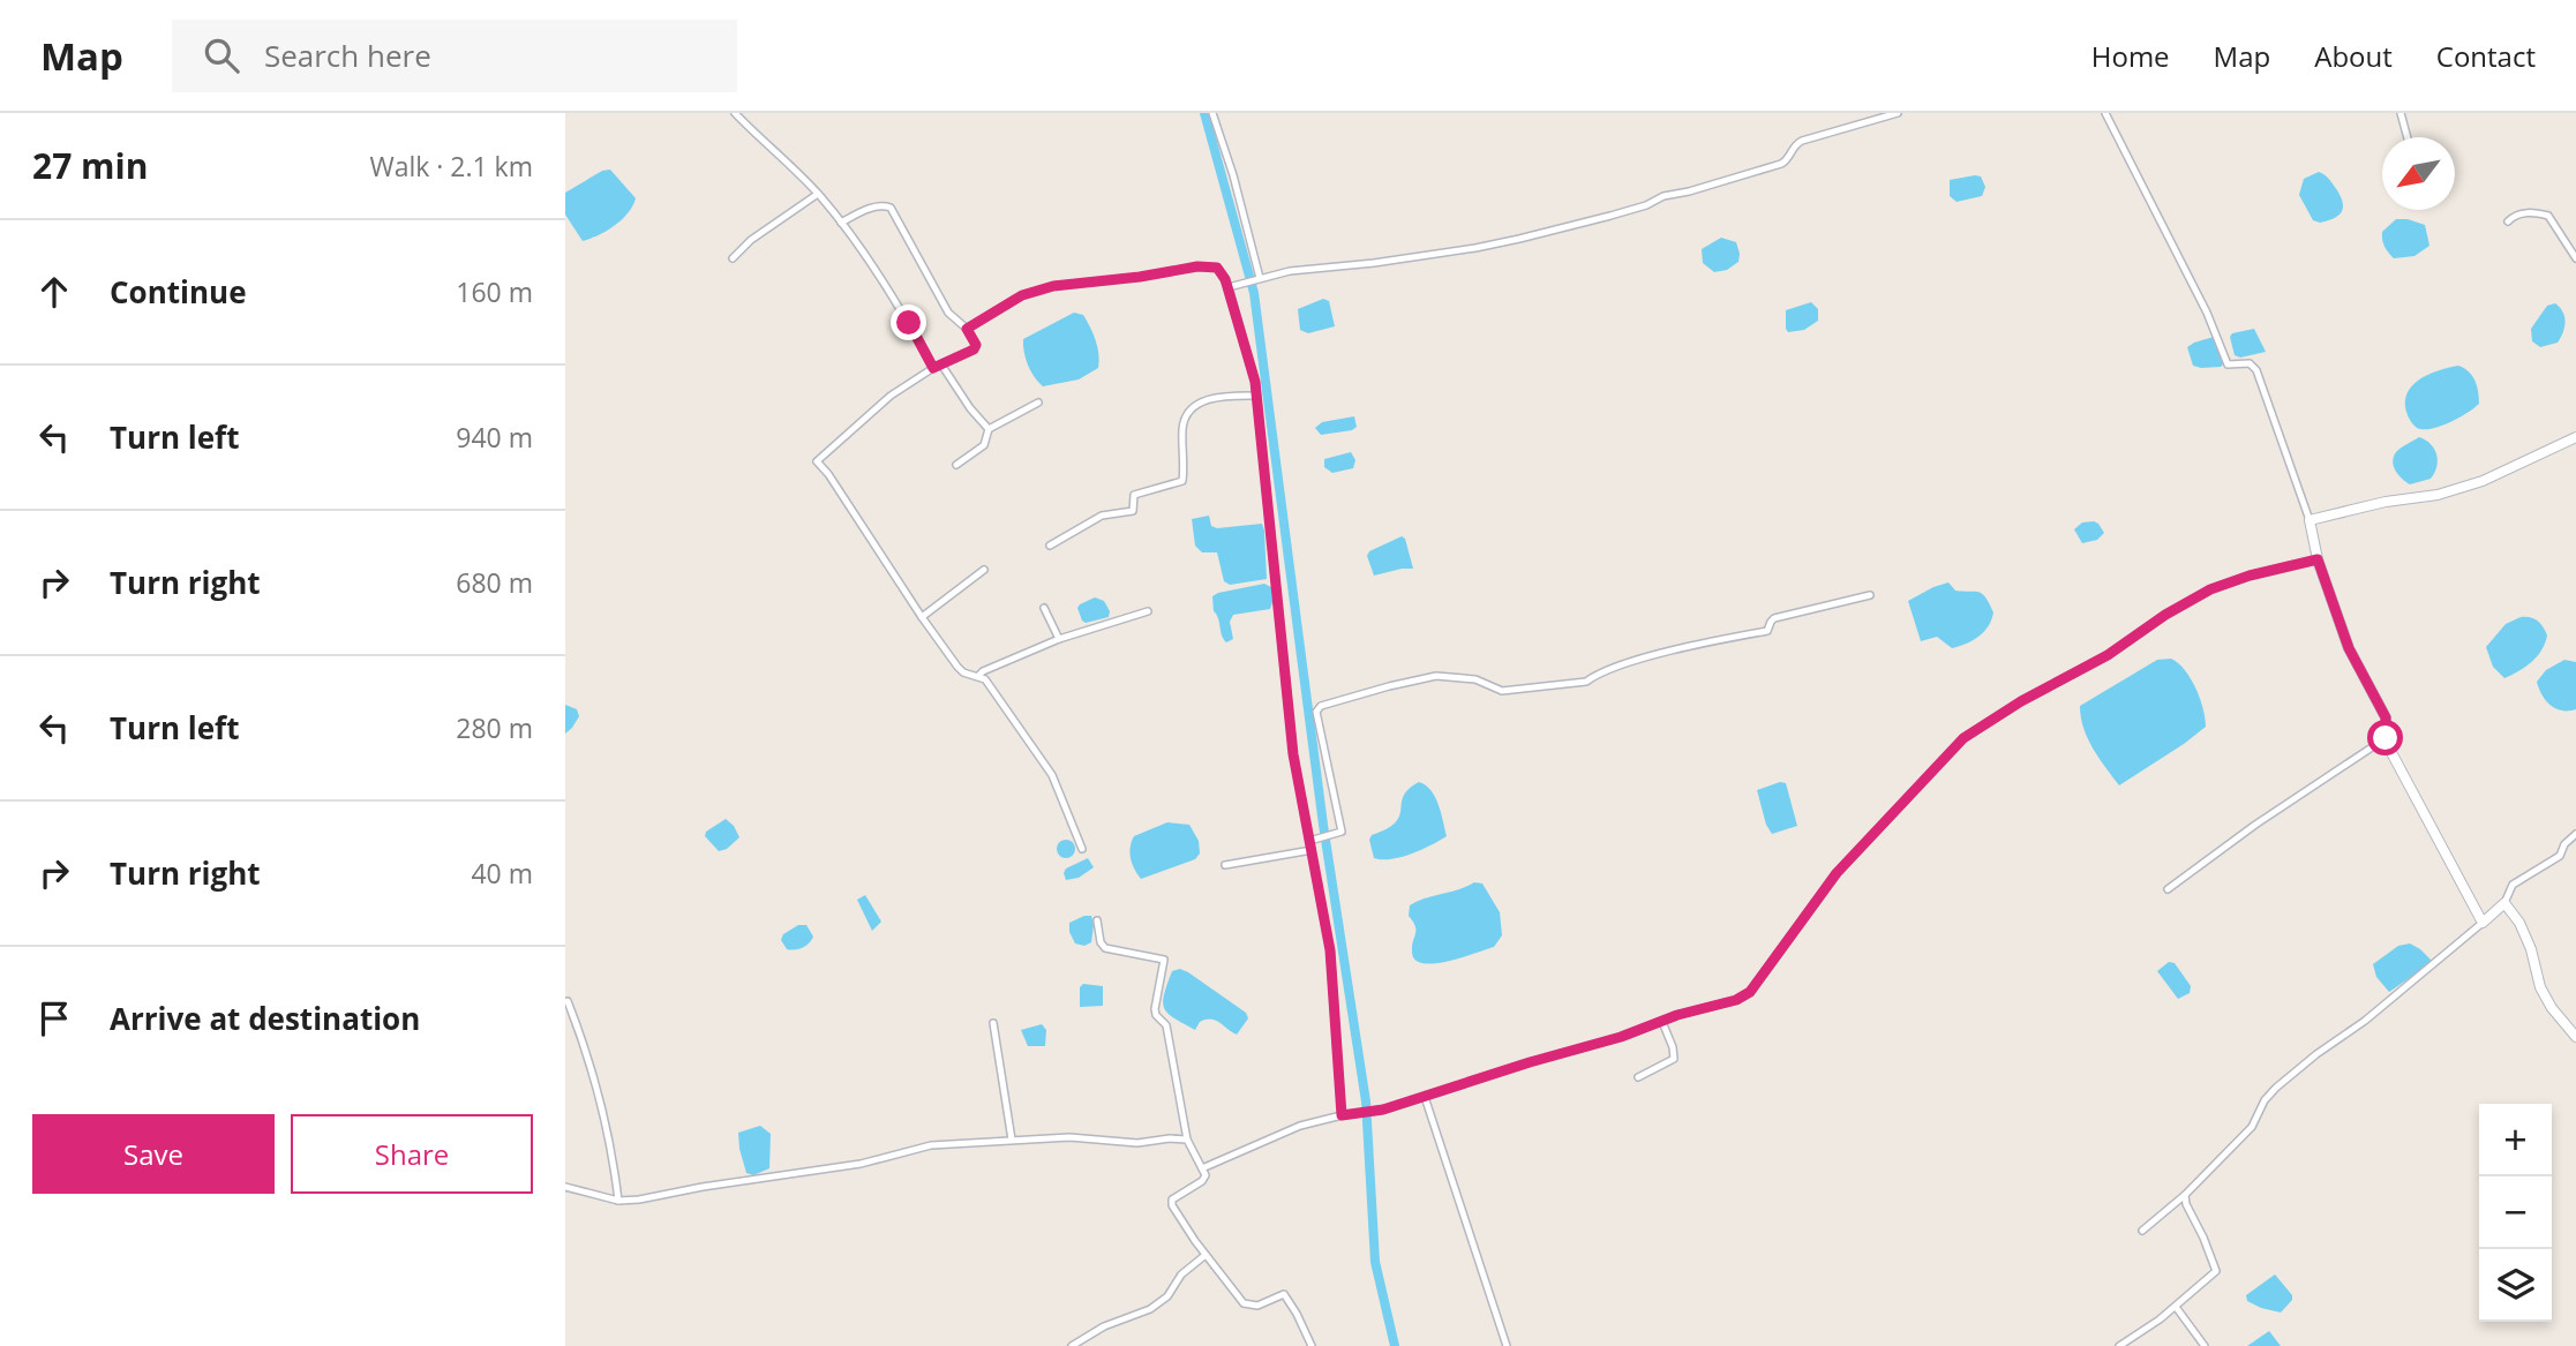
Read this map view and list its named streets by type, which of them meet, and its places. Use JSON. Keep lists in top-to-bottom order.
{
  "north": "bottom left",
  "page": {
    "header": "Map",
    "search": "Search here",
    "nav": [
      "Home",
      "Map",
      "About",
      "Contact"
    ],
    "heading": ["27 min", "Walk · 2.1 km"],
    "list": [
      ["Continue", "160 m"],
      ["Turn left", "940 m"],
      ["Turn right", "680 m"],
      ["Turn left", "280 m"],
      ["Turn right", "40 m"],
      "Arrive at destination"
    ],
    "buttons": ["Save", "Share"],
    "map_buttons": ["+", "−"]
  }
}
